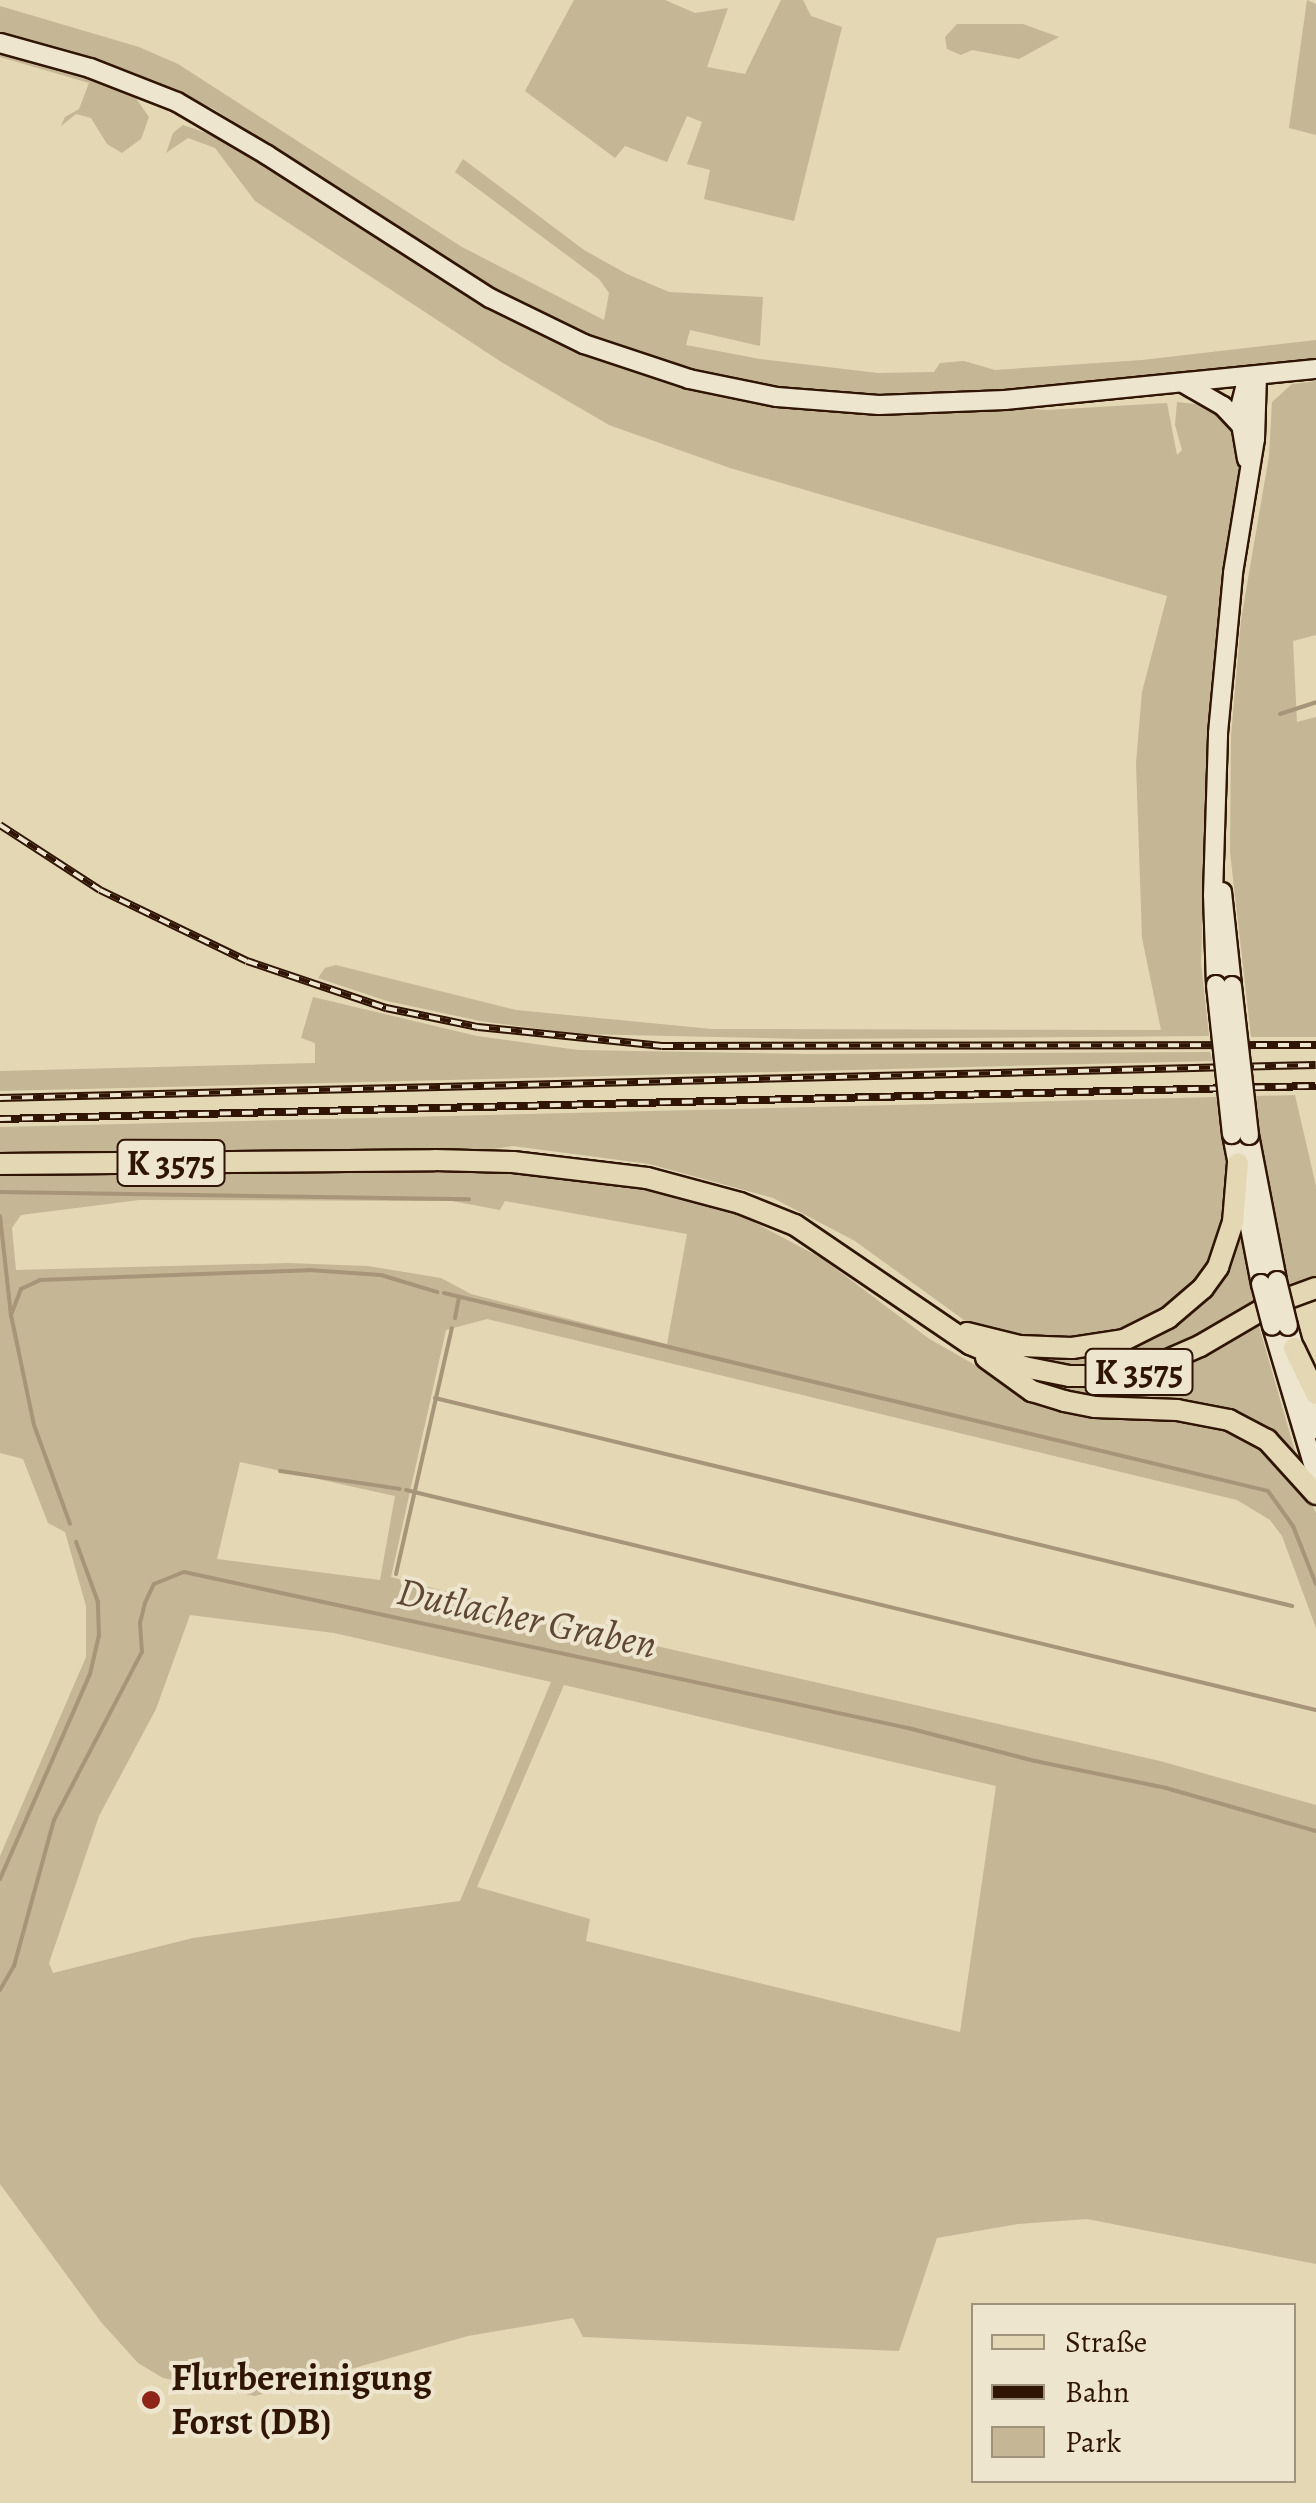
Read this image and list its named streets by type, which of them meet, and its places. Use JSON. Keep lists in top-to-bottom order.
{
  "streets": {
    "main road": ["K 3575"]
  },
  "water": ["Dutlacher Graben"],
  "places": ["Flurbereinigung Forst (DB)"],
  "legend": ["Straße", "Bahn", "Park"]
}
